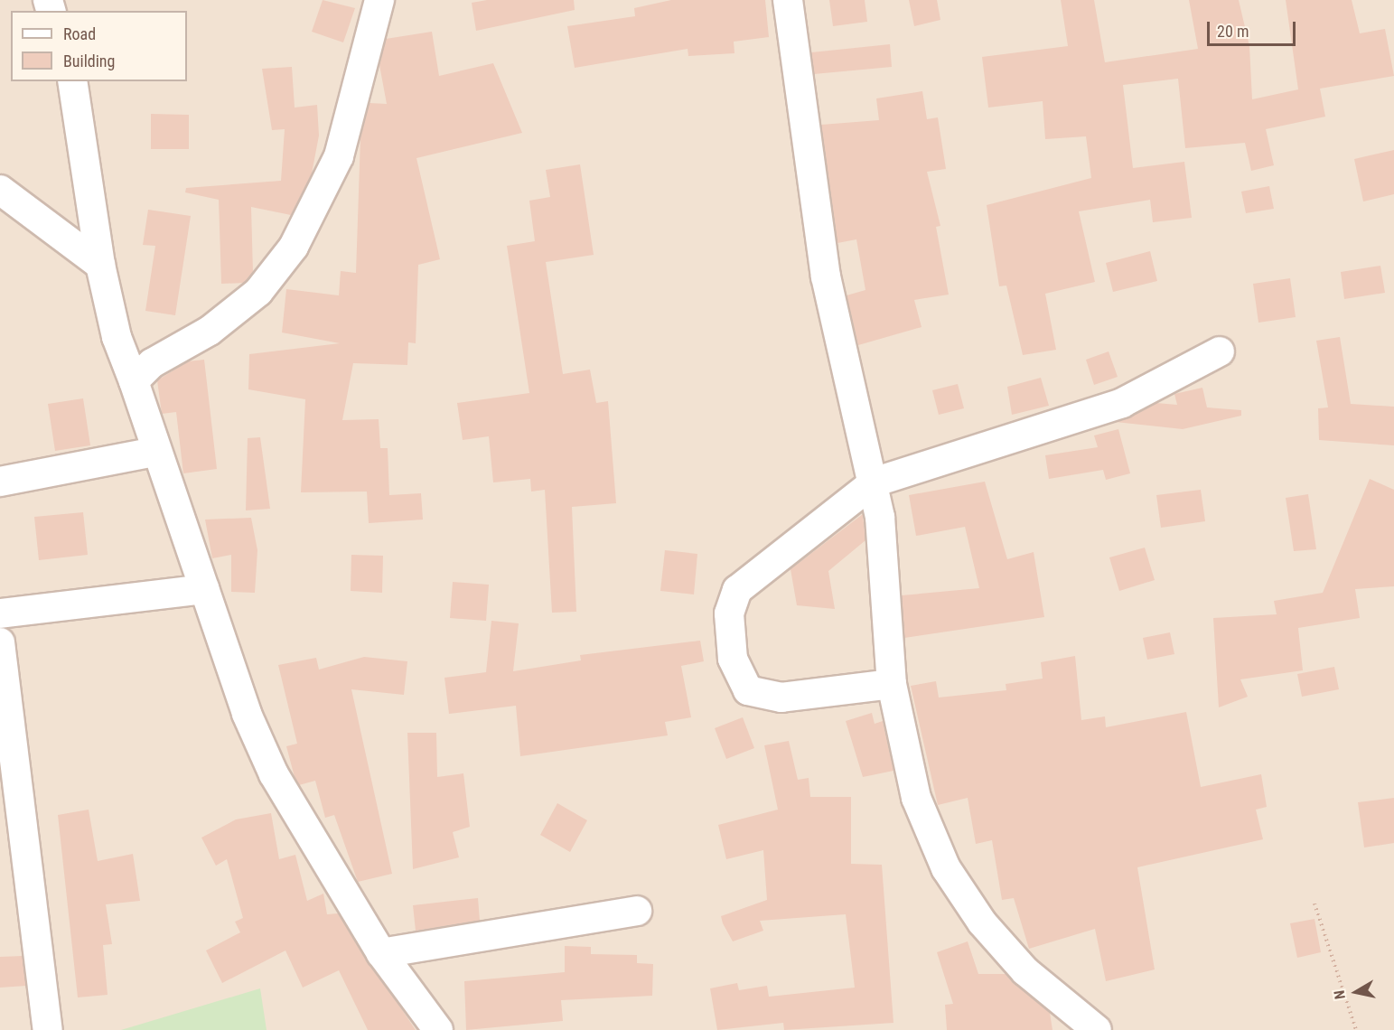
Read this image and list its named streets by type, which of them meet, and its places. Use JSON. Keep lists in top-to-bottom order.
{
  "legend": ["Road", "Building"],
  "scale_bar": "20 m",
  "north": "left"
}
